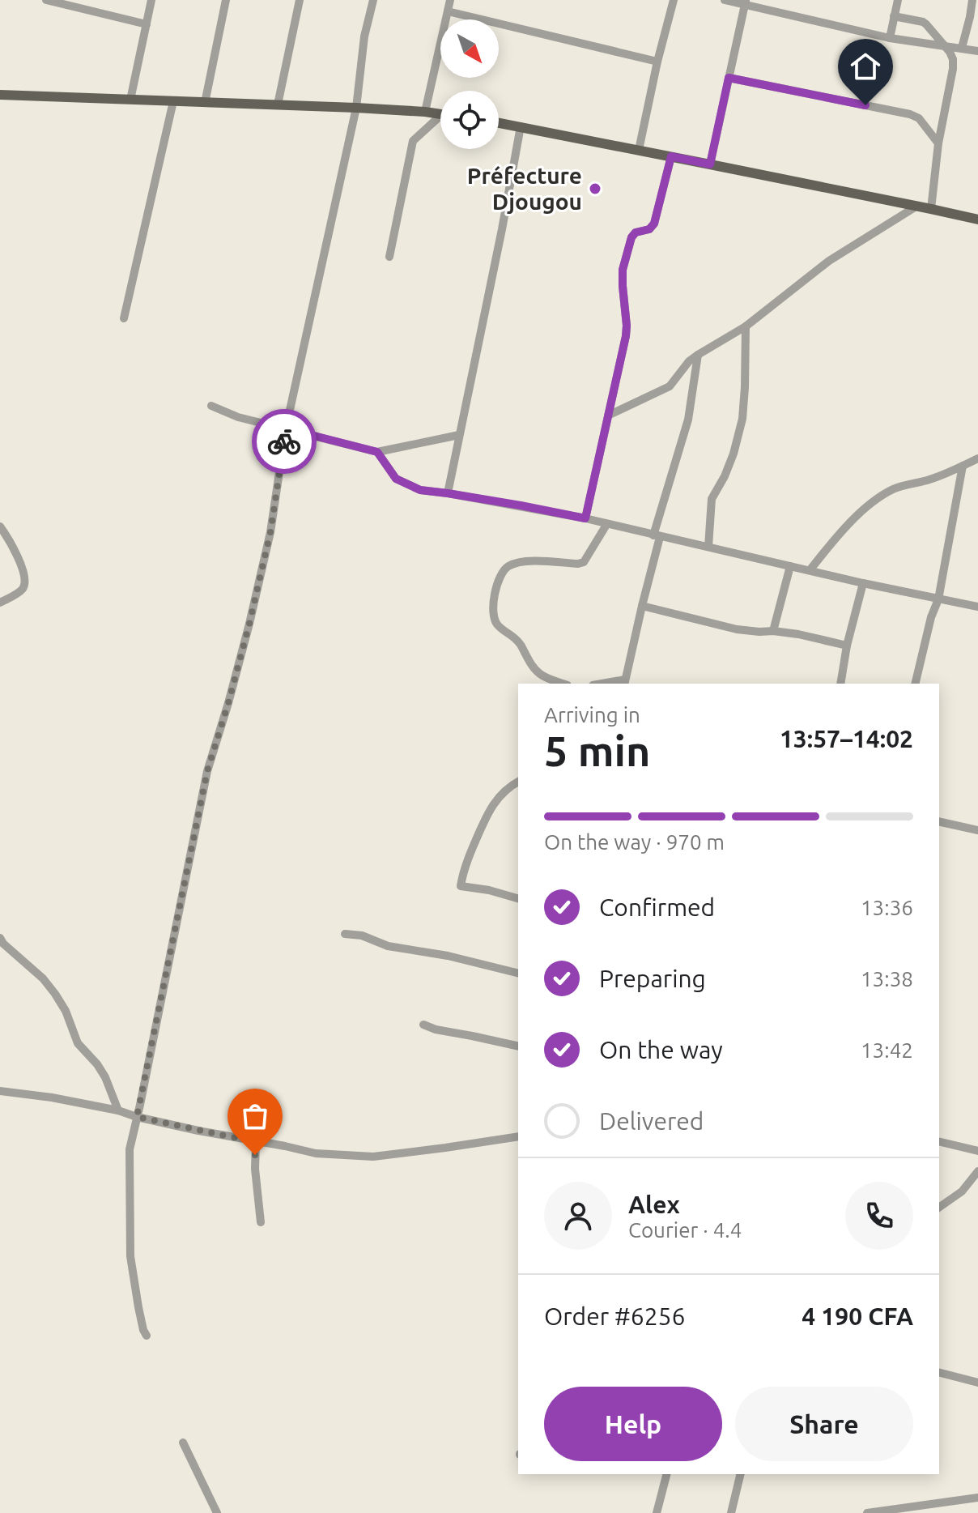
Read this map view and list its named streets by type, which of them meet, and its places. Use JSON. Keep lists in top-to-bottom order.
{
  "places": ["Préfecture Djougou"],
  "north": "bottom right",
  "page": {
    "heading": ["5 min", "Arriving in", "13:57–14:02"],
    "panel": [
      "Alex",
      "Courier · 4.4",
      "Order #6256",
      "4 190 CFA"
    ],
    "bar": "On the way · 970 m",
    "list": [
      ["Confirmed", "13:36"],
      ["Preparing", "13:38"],
      ["On the way", "13:42"],
      "Delivered"
    ],
    "buttons": ["Help", "Share"]
  }
}
